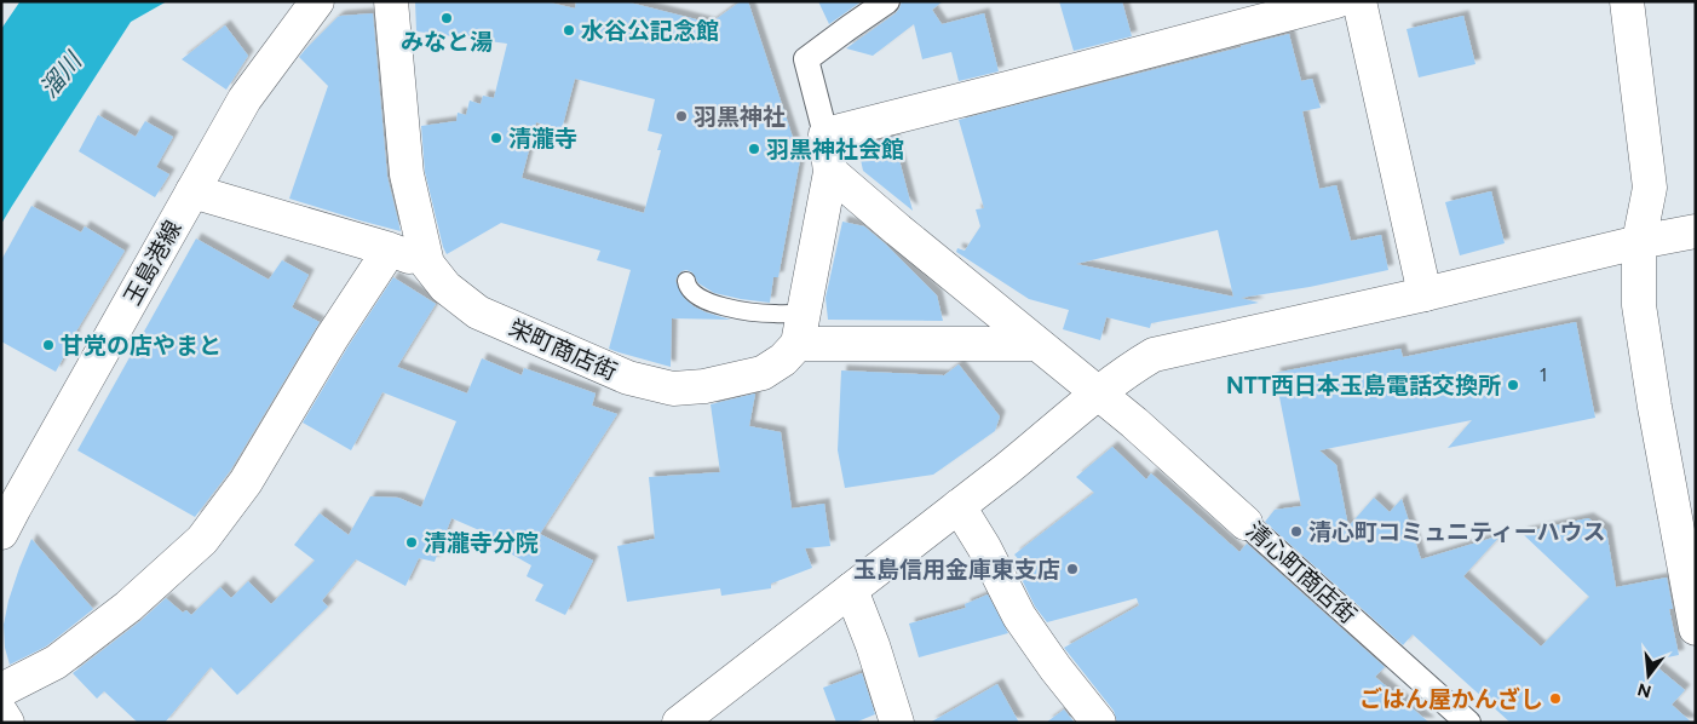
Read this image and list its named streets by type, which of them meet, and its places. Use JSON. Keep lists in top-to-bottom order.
{
  "streets": {
    "street": ["玉島港線", "栄町商店街", "清心町商店街"]
  },
  "water": ["溜川"],
  "places": [
    "みなと湯",
    "水谷公記念館",
    "羽黒神社",
    "清瀧寺",
    "羽黒神社会館",
    "甘党の店やまと",
    "NTT西日本玉島電話交換所",
    "清心町コミュニティーハウス",
    "清瀧寺分院",
    "玉島信用金庫東支店",
    "ごはん屋かんざし"
  ],
  "house_numbers": ["1"],
  "north": "bottom"
}
